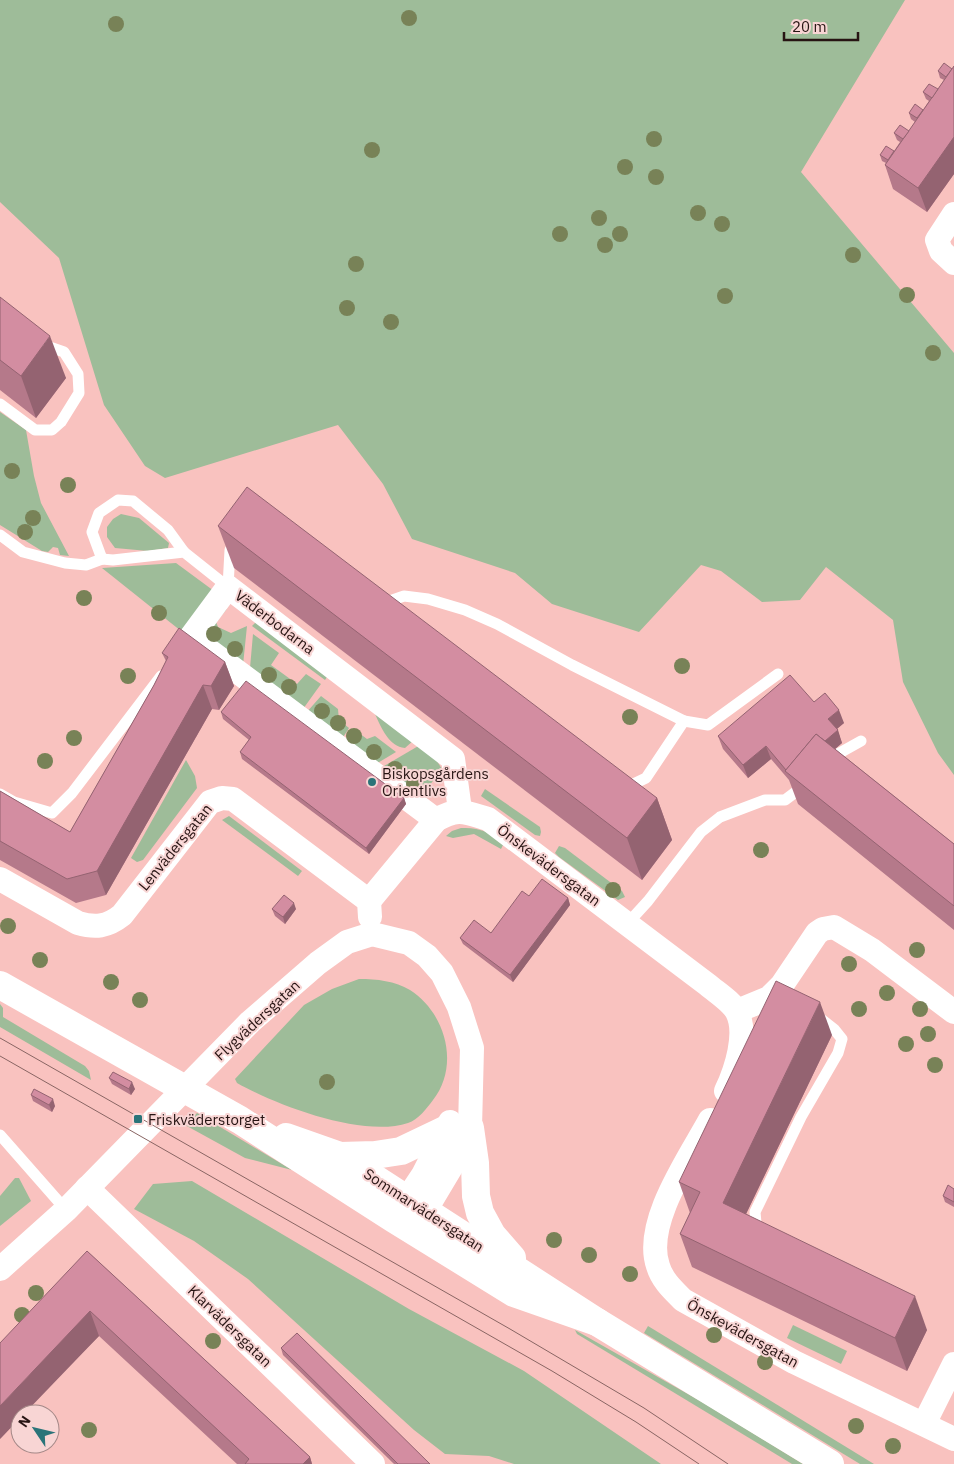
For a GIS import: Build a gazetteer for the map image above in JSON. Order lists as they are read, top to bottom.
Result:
{
  "streets": {
    "street": [
      "Väderbodarna",
      "Lenvädersgatan",
      "Önskevädersgatan",
      "Flygvädersgatan",
      "Sommarvädersgatan",
      "Klarvädersgatan"
    ]
  },
  "crossings": [
    ["Väderbodarna", "Önskevädersgatan"],
    ["Flygvädersgatan", "Klarvädersgatan"]
  ],
  "places": {
    "other": ["Biskopsgårdens Orientlivs"],
    "transit": ["Friskväderstorget"]
  },
  "scale_bar": "20 m",
  "north": "top left"
}
